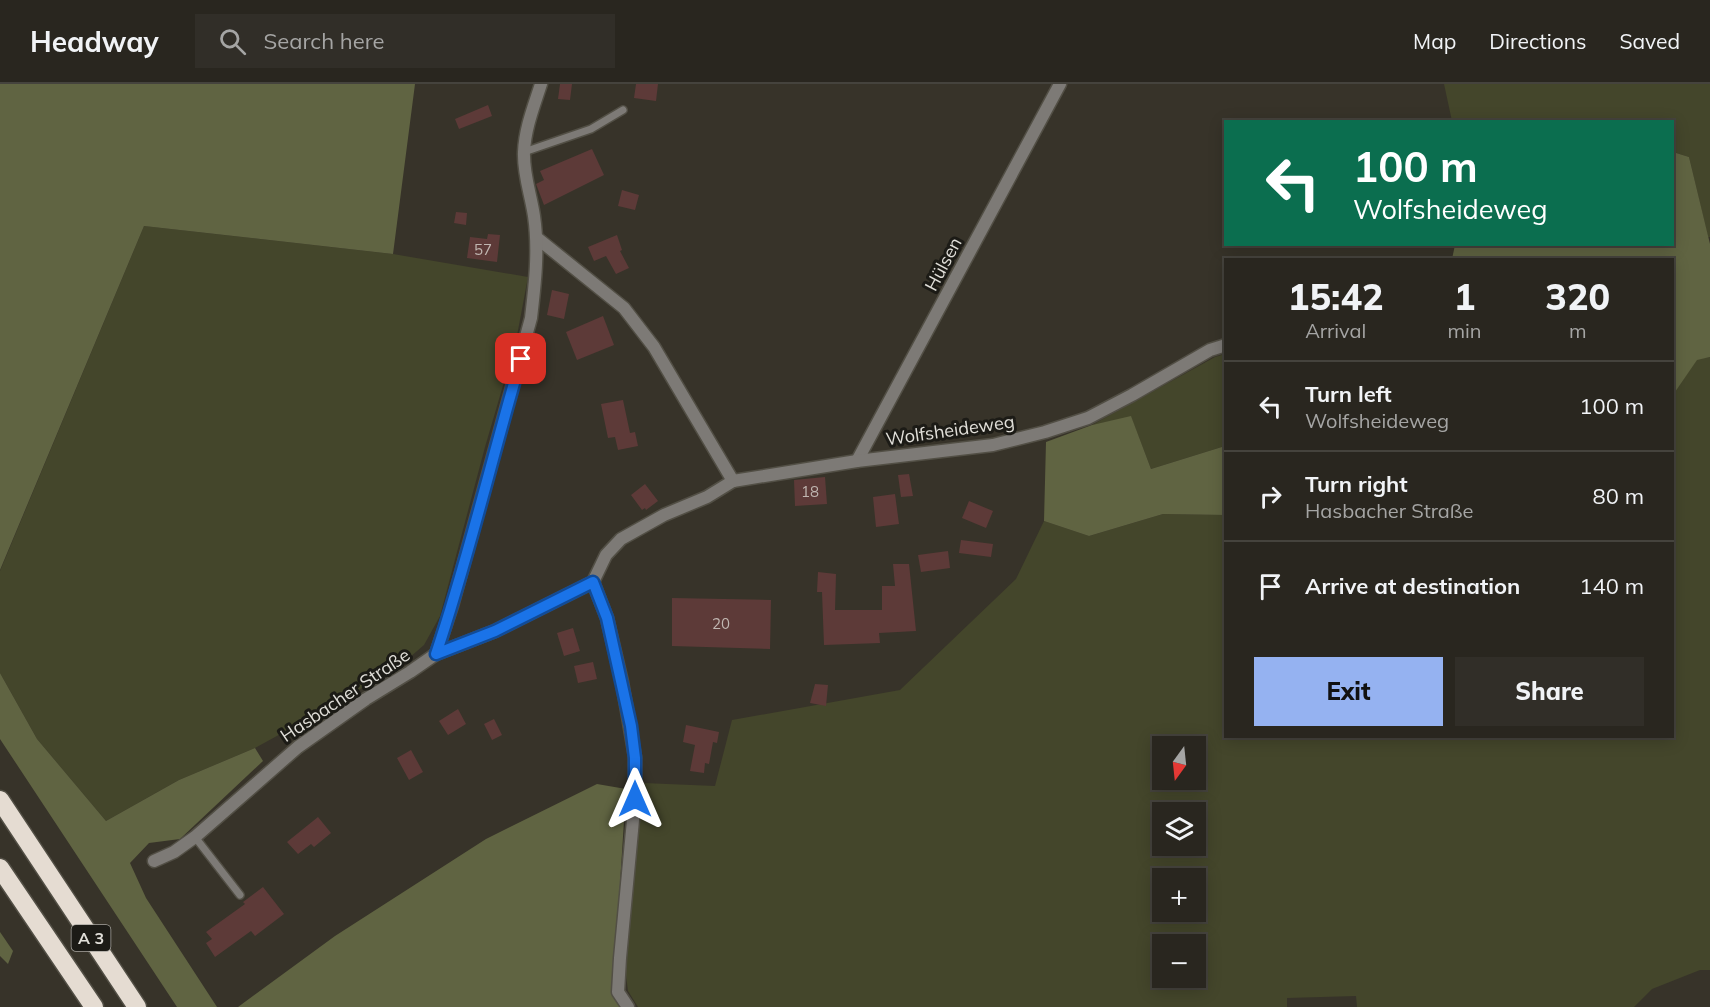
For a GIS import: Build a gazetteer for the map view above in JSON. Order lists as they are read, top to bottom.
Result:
{
  "streets": {
    "highway": ["A 3"],
    "street": ["Hülsen", "Wolfsheideweg", "Hasbacher Straße"]
  },
  "crossings": [
    ["Hülsen", "Wolfsheideweg"]
  ],
  "house_numbers": ["57", "18", "20"],
  "north": "bottom",
  "page": {
    "header": "Headway",
    "search": "Search here",
    "nav": ["Map", "Directions", "Saved"],
    "turn": ["100 m", "Wolfsheideweg"],
    "eta": [
      "15:42",
      "Arrival",
      "1",
      "min",
      "320",
      "m"
    ],
    "list": [
      {
        "name": "Turn left",
        "note": "Wolfsheideweg",
        "value": "100 m"
      },
      {
        "name": "Turn right",
        "note": "Hasbacher Straße",
        "value": "80 m"
      },
      {
        "name": "Arrive at destination",
        "value": "140 m"
      }
    ],
    "buttons": ["Exit", "Share"],
    "map_buttons": ["+", "−"]
  }
}
